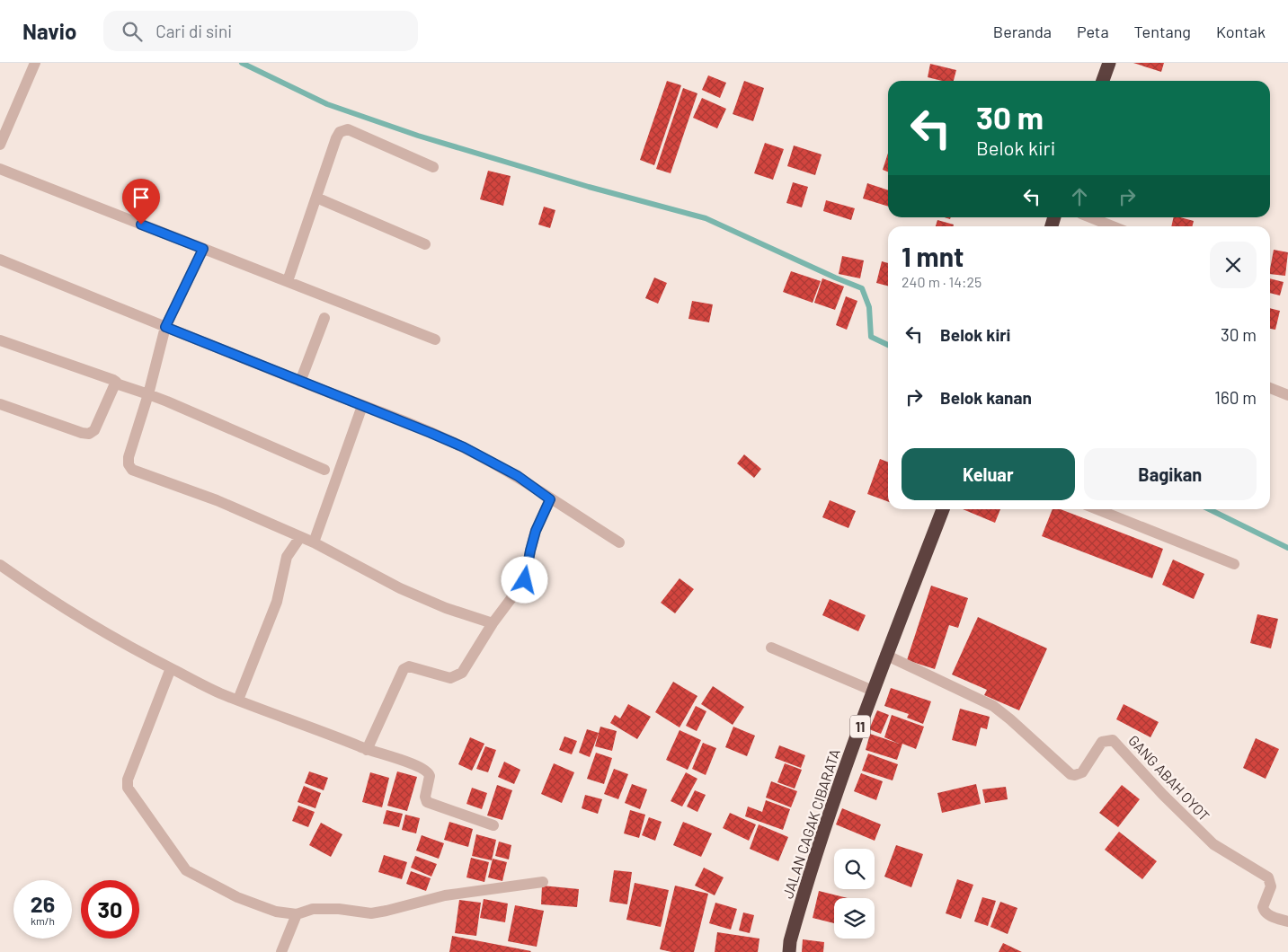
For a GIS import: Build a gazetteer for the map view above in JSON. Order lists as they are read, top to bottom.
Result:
{
  "streets": {
    "highway": ["11", "JALAN CAGAK CIBARATA"],
    "street": ["GANG ABAH OYOT"]
  },
  "crossings": [
    ["GANG ABAH OYOT", "JALAN CAGAK CIBARATA"]
  ],
  "page": {
    "header": "Navio",
    "search": "Cari di sini",
    "nav": [
      "Beranda",
      "Peta",
      "Tentang",
      "Kontak"
    ],
    "turn": ["30 m", "Belok kiri"],
    "heading": ["1 mnt", "240 m · 14:25"],
    "list": [
      {
        "name": "Belok kiri",
        "value": "30 m"
      },
      {
        "name": "Belok kanan",
        "value": "160 m"
      }
    ],
    "buttons": ["Keluar", "Bagikan"],
    "speed": "26 km/h",
    "limit": "30"
  }
}
